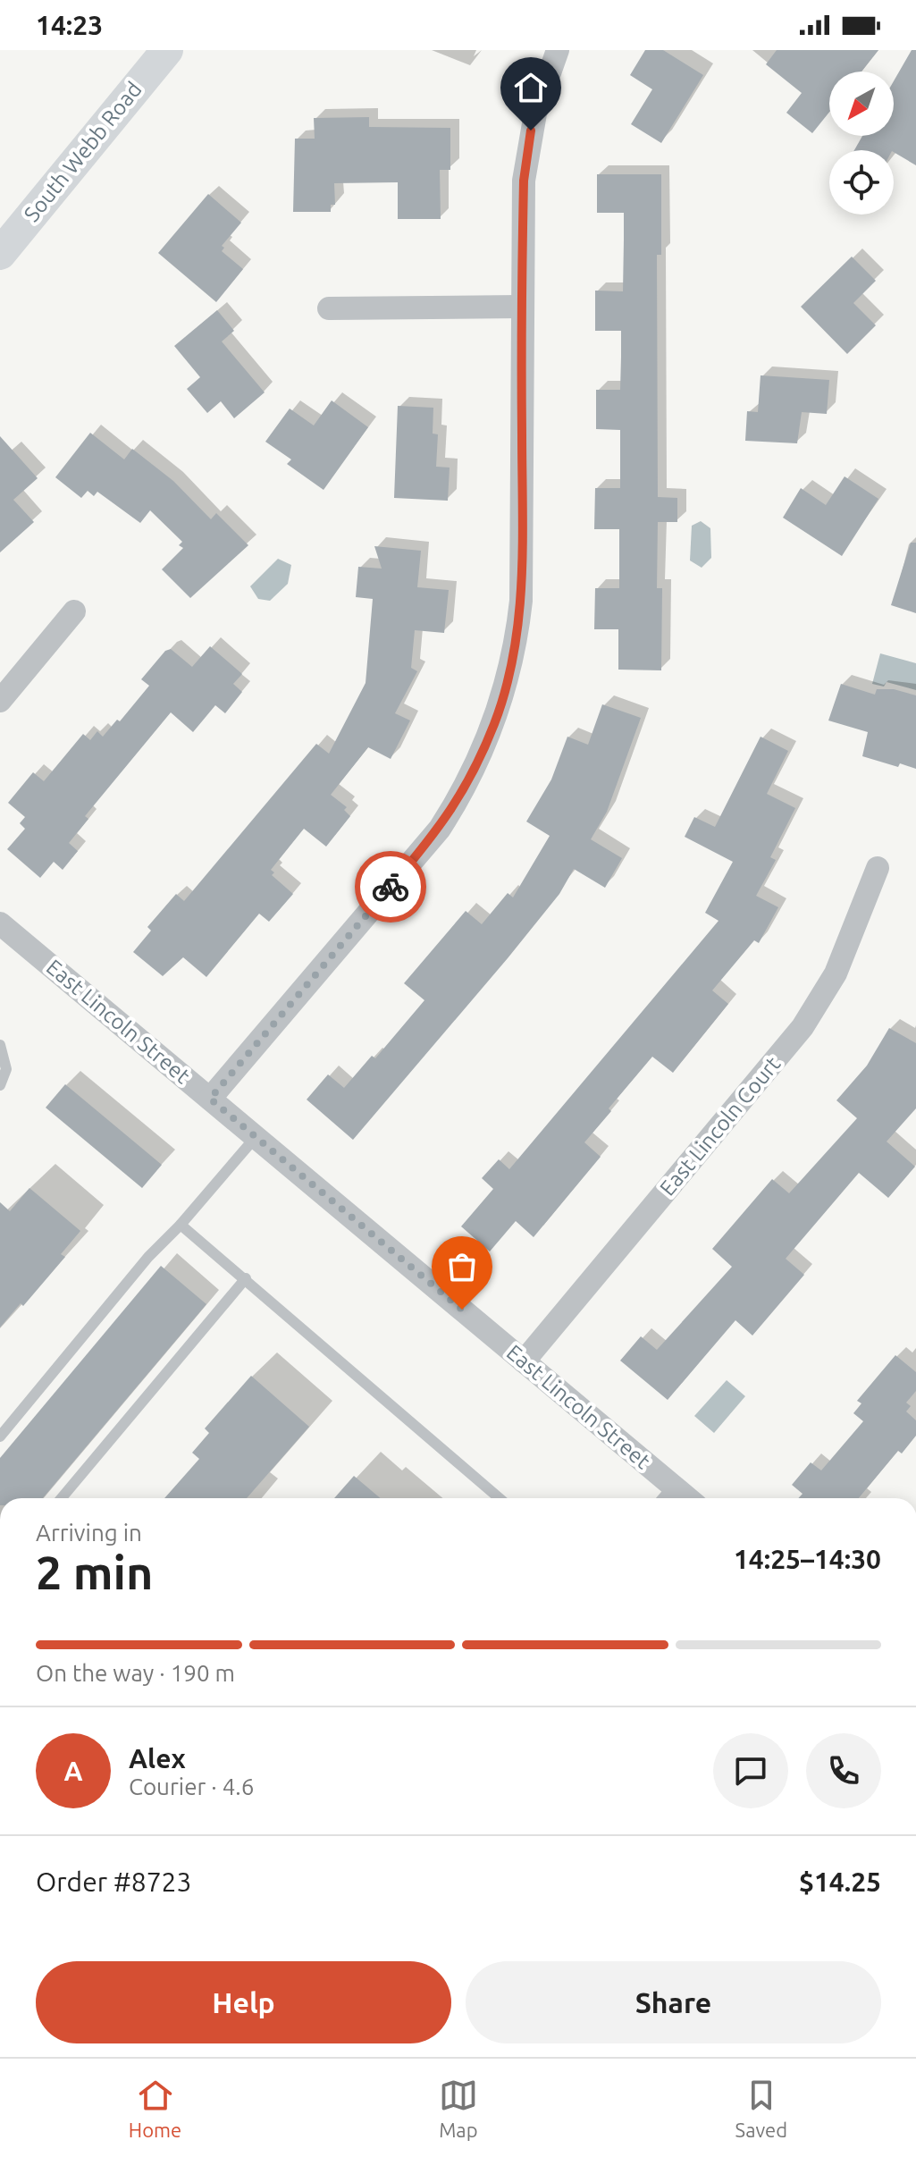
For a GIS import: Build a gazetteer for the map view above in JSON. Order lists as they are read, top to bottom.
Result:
{
  "streets": {
    "main road": ["South Webb Road"],
    "street": ["East Lincoln Street", "East Lincoln Court"]
  },
  "crossings": [
    ["East Lincoln Street", "East Lincoln Court"]
  ],
  "north": "bottom left",
  "page": {
    "status": "14:23",
    "heading": ["2 min", "Arriving in", "14:25–14:30"],
    "panel": [
      "Alex",
      "Courier · 4.6",
      "Order #8723",
      "$14.25"
    ],
    "bar": "On the way · 190 m",
    "round": "A",
    "buttons": ["Help", "Share"],
    "tabs": ["Home", "Map", "Saved"]
  }
}
